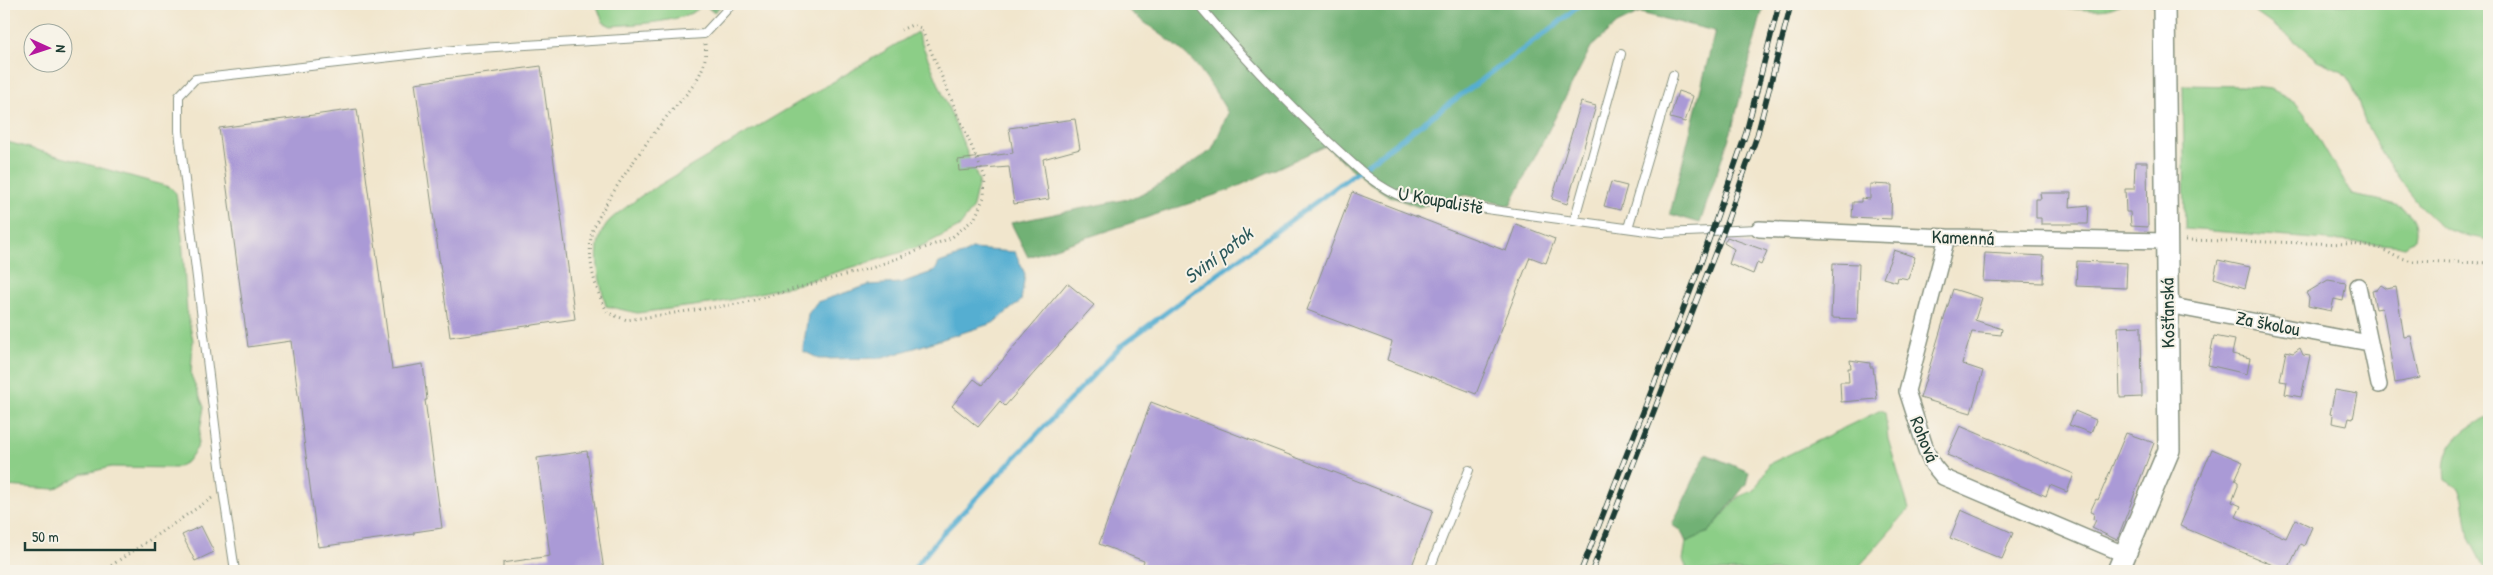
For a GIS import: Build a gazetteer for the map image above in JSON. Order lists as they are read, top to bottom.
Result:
{
  "streets": {
    "street": [
      "Kamenná",
      "Košťanská",
      "Za školou",
      "Rohová"
    ],
    "lane": ["U Koupaliště"]
  },
  "crossings": [
    ["U Koupaliště", "Kamenná"],
    ["Kamenná", "Košťanská"],
    ["Kamenná", "Rohová"],
    ["Košťanská", "Za školou"],
    ["Košťanská", "Rohová"]
  ],
  "water": ["Sviní potok"],
  "scale_bar": "50 m",
  "north": "right"
}
